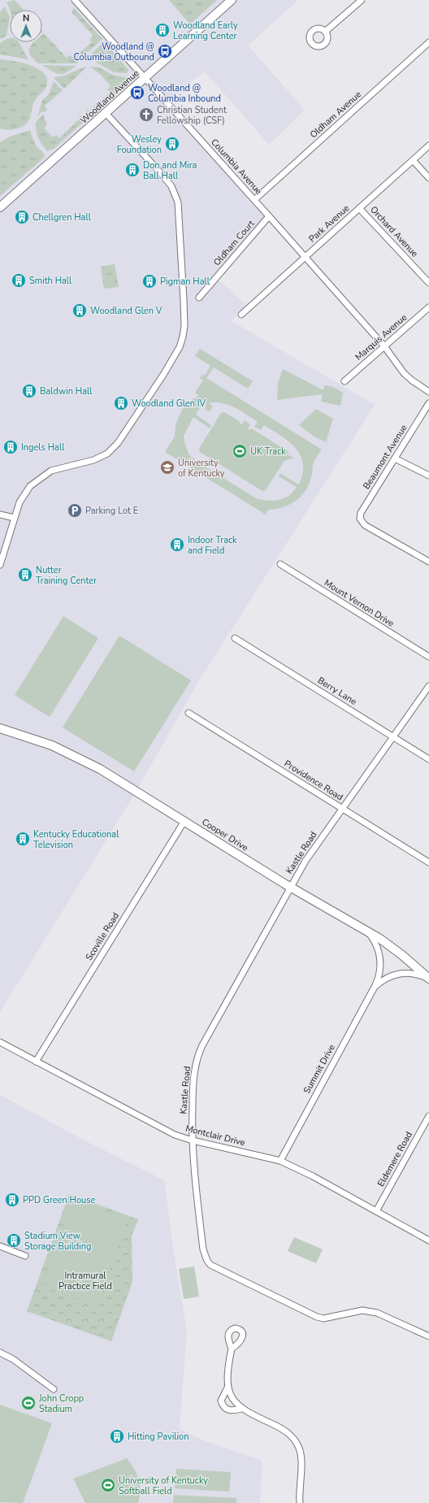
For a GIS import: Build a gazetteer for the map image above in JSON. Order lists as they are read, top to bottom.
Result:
{
  "streets": {
    "main road": ["Woodland Avenue", "Cooper Drive"],
    "street": [
      "Oldham Avenue",
      "Columbia Avenue",
      "Park Avenue",
      "Orchard Avenue",
      "Oldham Court",
      "Marquis Avenue",
      "Beaumont Avenue",
      "Mount Vernon Drive",
      "Berry Lane",
      "Providence Road",
      "Kastle Road",
      "Scoville Road",
      "Summit Drive",
      "Montclair Drive",
      "Eldemere Road"
    ]
  },
  "crossings": [
    ["Woodland Avenue", "Columbia Avenue"],
    ["Oldham Avenue", "Columbia Avenue"],
    ["Columbia Avenue", "Park Avenue"],
    ["Columbia Avenue", "Oldham Court"],
    ["Columbia Avenue", "Marquis Avenue"],
    ["Park Avenue", "Orchard Avenue"],
    ["Berry Lane", "Kastle Road"],
    ["Providence Road", "Kastle Road"],
    ["Cooper Drive", "Kastle Road"],
    ["Cooper Drive", "Scoville Road"],
    ["Cooper Drive", "Summit Drive"],
    ["Kastle Road", "Montclair Drive"],
    ["Scoville Road", "Montclair Drive"],
    ["Summit Drive", "Montclair Drive"],
    ["Montclair Drive", "Eldemere Road"]
  ],
  "parks": ["Intramural Practice Field"],
  "places": {
    "building": [
      "Woodland Early Learning Center",
      "Wesley Foundation",
      "Don and Mira Ball Hall",
      "Chellgren Hall",
      "Smith Hall",
      "Pigman Hall",
      "Woodland Glen V",
      "Baldwin Hall",
      "Woodland Glen IV",
      "Ingels Hall",
      "Indoor Track and Field",
      "Nutter Training Center",
      "Kentucky Educational Television",
      "PPD Green House",
      "Stadium View Storage Building",
      "Hitting Pavilion"
    ],
    "bus stop": ["Woodland @ Columbia Outbound", "Woodland @ Columbia Inbound"],
    "church": ["Christian Student Fellowship (CSF)"],
    "sports": ["UK Track", "John Cropp Stadium", "University of Kentucky Softball Field"],
    "school or university": ["University of Kentucky"],
    "parking": ["Parking Lot E"]
  },
  "north": "top"
}
